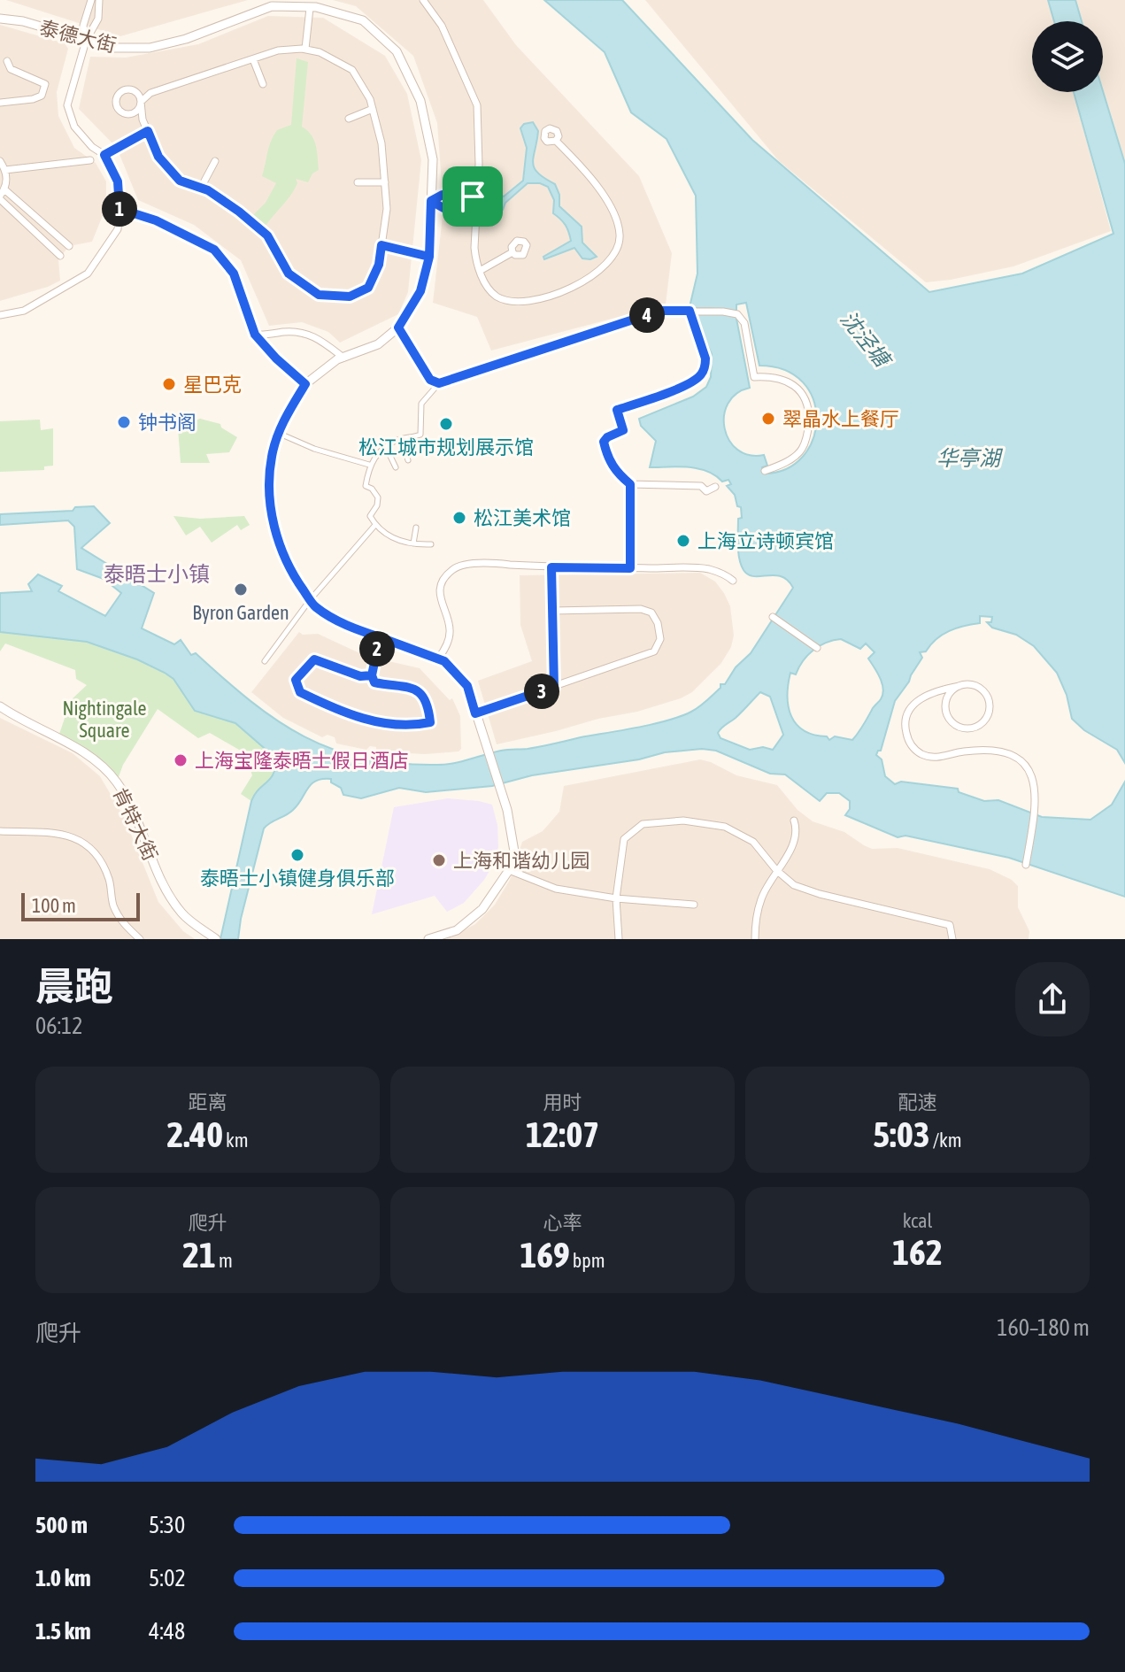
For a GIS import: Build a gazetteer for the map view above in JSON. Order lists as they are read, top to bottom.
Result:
{
  "streets": {
    "street": ["泰德大街", "肯特大街"]
  },
  "districts": ["泰晤士小镇"],
  "water": ["沈泾塘", "华亭湖"],
  "parks": ["Nightingale Square"],
  "places": [
    "星巴克",
    "翠晶水上餐厅",
    "钟书阁",
    "松江城市规划展示馆",
    "松江美术馆",
    "上海立诗顿宾馆",
    "Byron Garden",
    "上海宝隆泰晤士假日酒店",
    "泰晤士小镇健身俱乐部",
    "上海和谐幼儿园"
  ],
  "scale_bar": "100 m",
  "page": {
    "pins": [
      "1",
      "4",
      "2",
      "3"
    ],
    "scale": "100 m",
    "heading": ["晨跑", "06:12"],
    "stats": [
      ["距离", "2.40 km"],
      ["用时", "12:07"],
      ["配速", "5:03 /km"],
      ["爬升", "21 m"],
      ["心率", "169 bpm"],
      ["kcal", "162"]
    ],
    "chart": ["爬升", "160–180 m"],
    "list": [
      {
        "name": "500 m",
        "note": "5:30"
      },
      {
        "name": "1.0 km",
        "note": "5:02"
      },
      {
        "name": "1.5 km",
        "note": "4:48"
      }
    ]
  }
}
